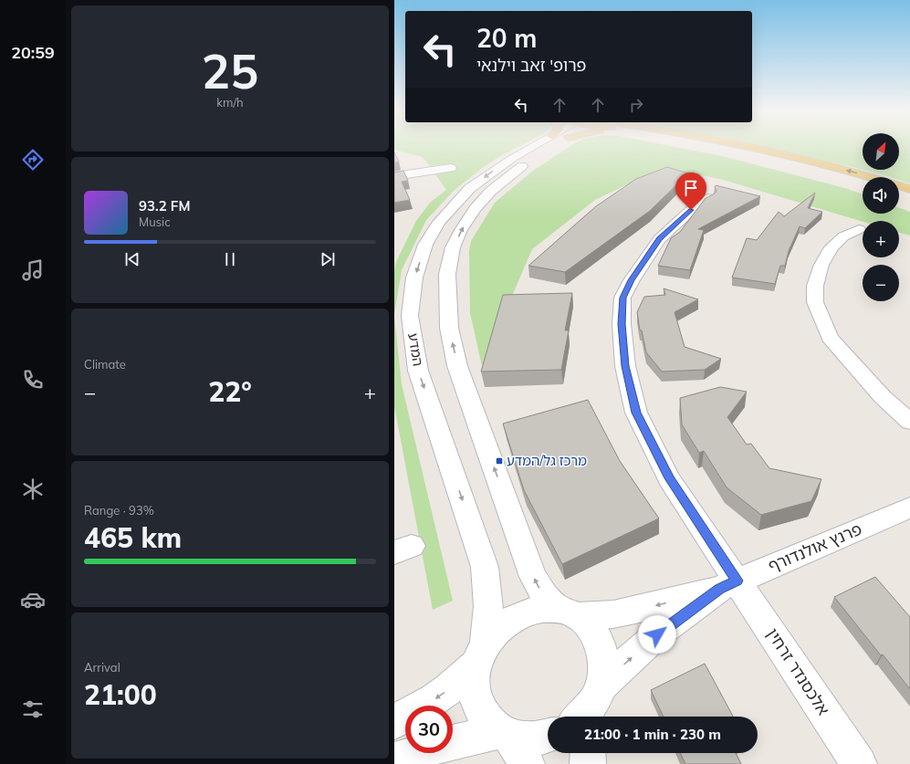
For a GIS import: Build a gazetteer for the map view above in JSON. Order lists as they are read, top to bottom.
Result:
{
  "streets": {
    "street": ["המדע", "פרנץ אולנדורף", "אלכסנדר זרחין"]
  },
  "crossings": [
    ["המדע", "פרנץ אולנדורף"],
    ["פרנץ אולנדורף", "אלכסנדר זרחין"]
  ],
  "one_way": ["המדע"],
  "places": {
    "transit": ["מרכז גל/המדע"]
  },
  "north": "top right",
  "page": {
    "tabs": "20:59",
    "tile": [
      ["25", "km/h"],
      "Climate",
      ["Range · 93%", "465 km"],
      ["Arrival", "21:00"]
    ],
    "turn": ["20 m", "פרופ' זאב וילנאי"],
    "map_buttons": ["+", "−"],
    "song": ["93.2 FM", "Music"],
    "heat": ["−", "22°", "+"],
    "limit": "30",
    "trip": "21:00 · 1 min · 230 m"
  }
}
